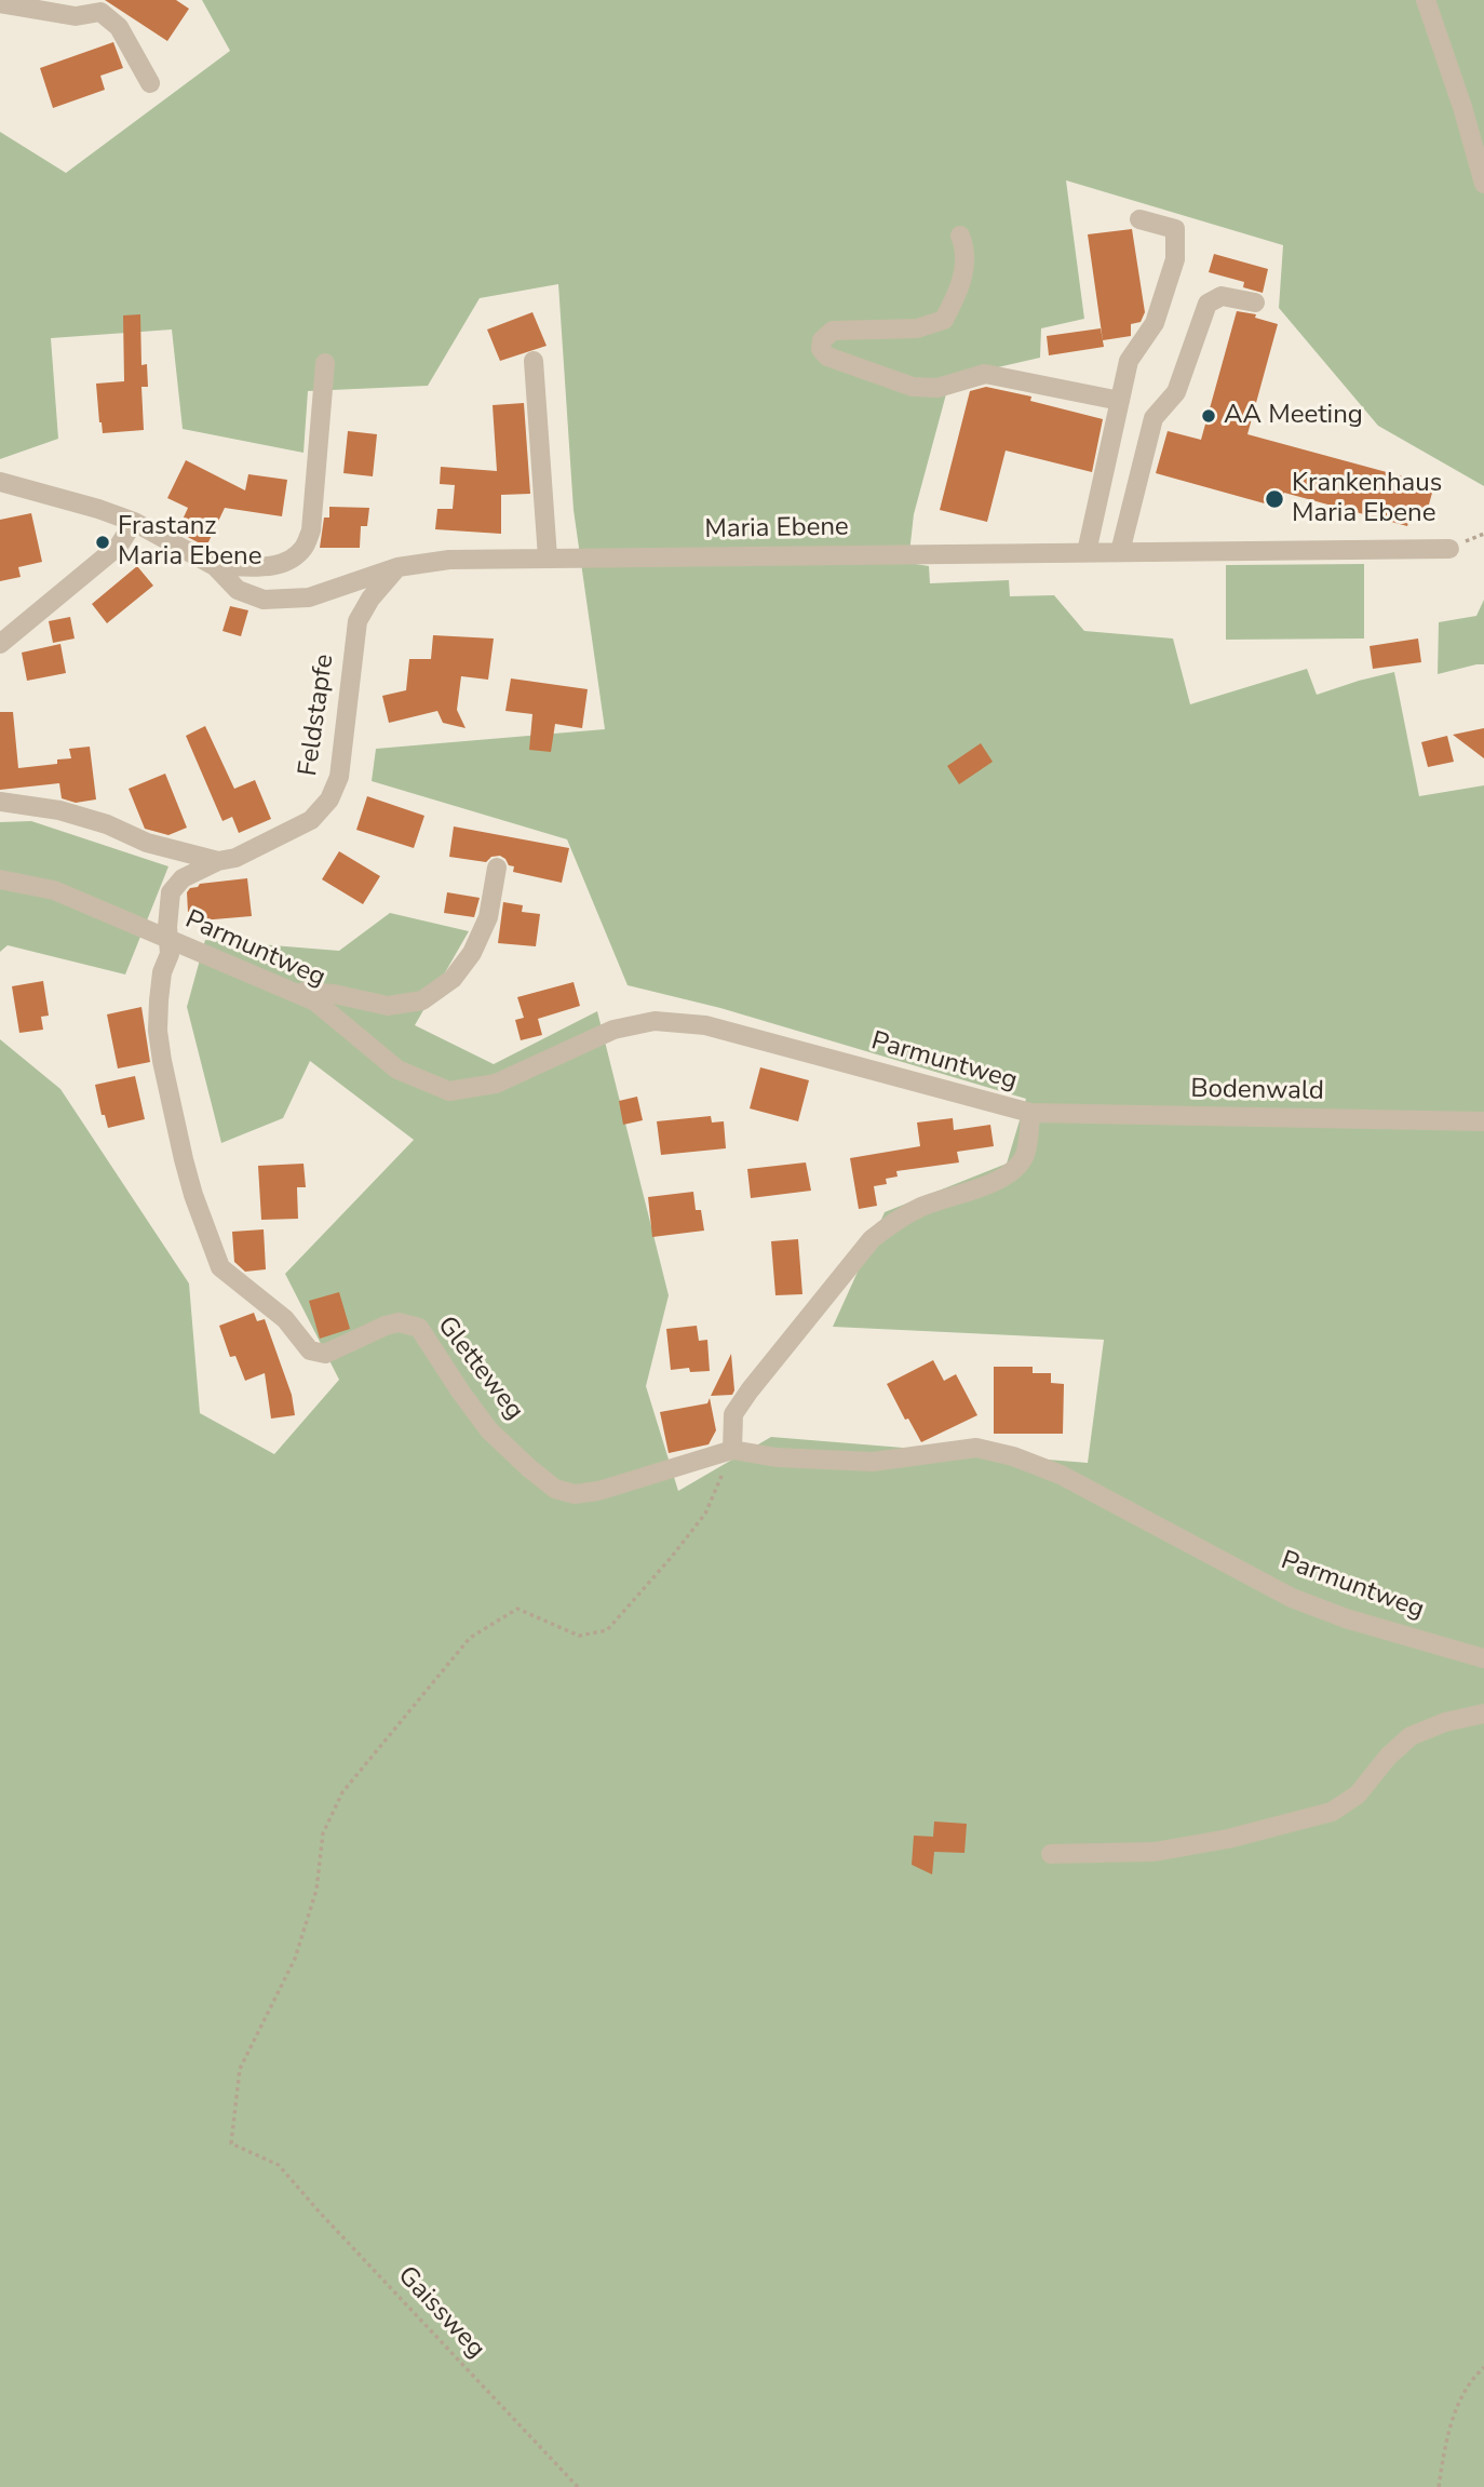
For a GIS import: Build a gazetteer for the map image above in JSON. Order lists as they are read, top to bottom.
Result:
{
  "streets": {
    "street": [
      "Maria Ebene",
      "Feldstapfe",
      "Parmuntweg",
      "Bodenwald",
      "Gletteweg"
    ],
    "path": ["Gaissweg"]
  },
  "crossings": [
    ["Maria Ebene", "Feldstapfe"],
    ["Feldstapfe", "Parmuntweg"],
    ["Feldstapfe", "Gletteweg"],
    ["Parmuntweg", "Bodenwald"],
    ["Parmuntweg", "Gletteweg"],
    ["Parmuntweg", "Gaissweg"],
    ["Gletteweg", "Gaissweg"]
  ],
  "places": ["AA Meeting", "Krankenhaus Maria Ebene", "Frastanz Maria Ebene"]
}
